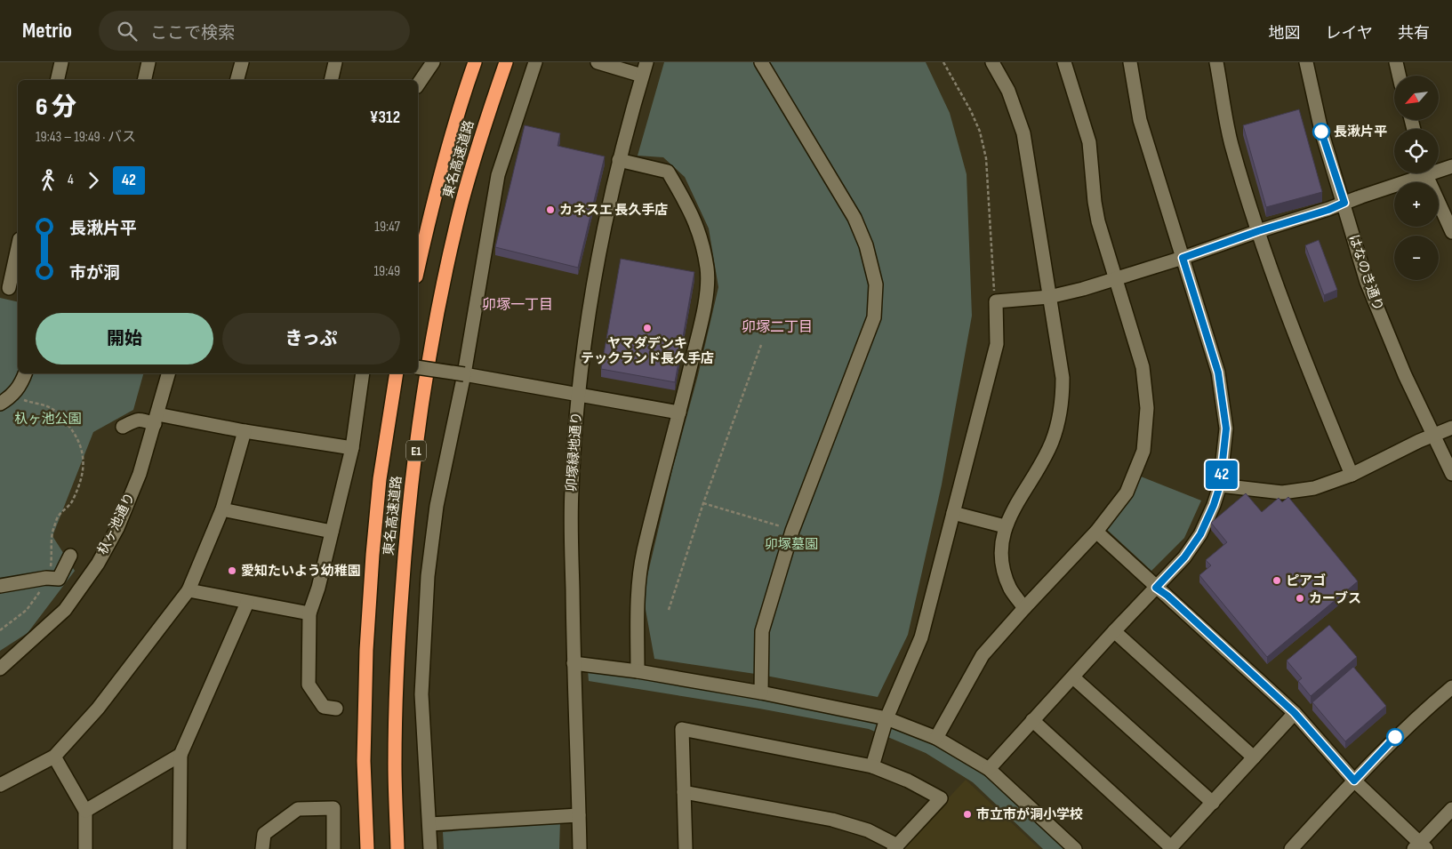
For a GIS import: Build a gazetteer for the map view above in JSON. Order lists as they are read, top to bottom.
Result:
{
  "streets": {
    "highway": ["東名高速道路", "E1"],
    "street": ["はなのき通り", "卯塚緑地通り", "杁ヶ池通り"]
  },
  "districts": ["卯塚一丁目", "卯塚二丁目"],
  "parks": ["杁ヶ池公園", "卯塚墓園"],
  "places": [
    "長湫片平",
    "カネスエ 長久手店",
    "ヤマダデンキ テックランド長久手店",
    "愛知たいよう幼稚園",
    "ピアゴ",
    "カーブス",
    "市立市が洞小学校"
  ],
  "lines": ["bus line 42"],
  "north": "bottom left",
  "page": {
    "header": "Metrio",
    "search": "ここで検索",
    "nav": ["地図", "レイヤ", "共有"],
    "on_map": "42",
    "map_buttons": ["+", "−"],
    "heading": ["6 分", "19:43 – 19:49 · バス", "¥312"],
    "legs": ["4", "42"],
    "list": [
      {
        "name": "長湫片平",
        "value": "19:47"
      },
      {
        "name": "市が洞",
        "value": "19:49"
      }
    ],
    "buttons": ["開始", "きっぷ"]
  }
}
